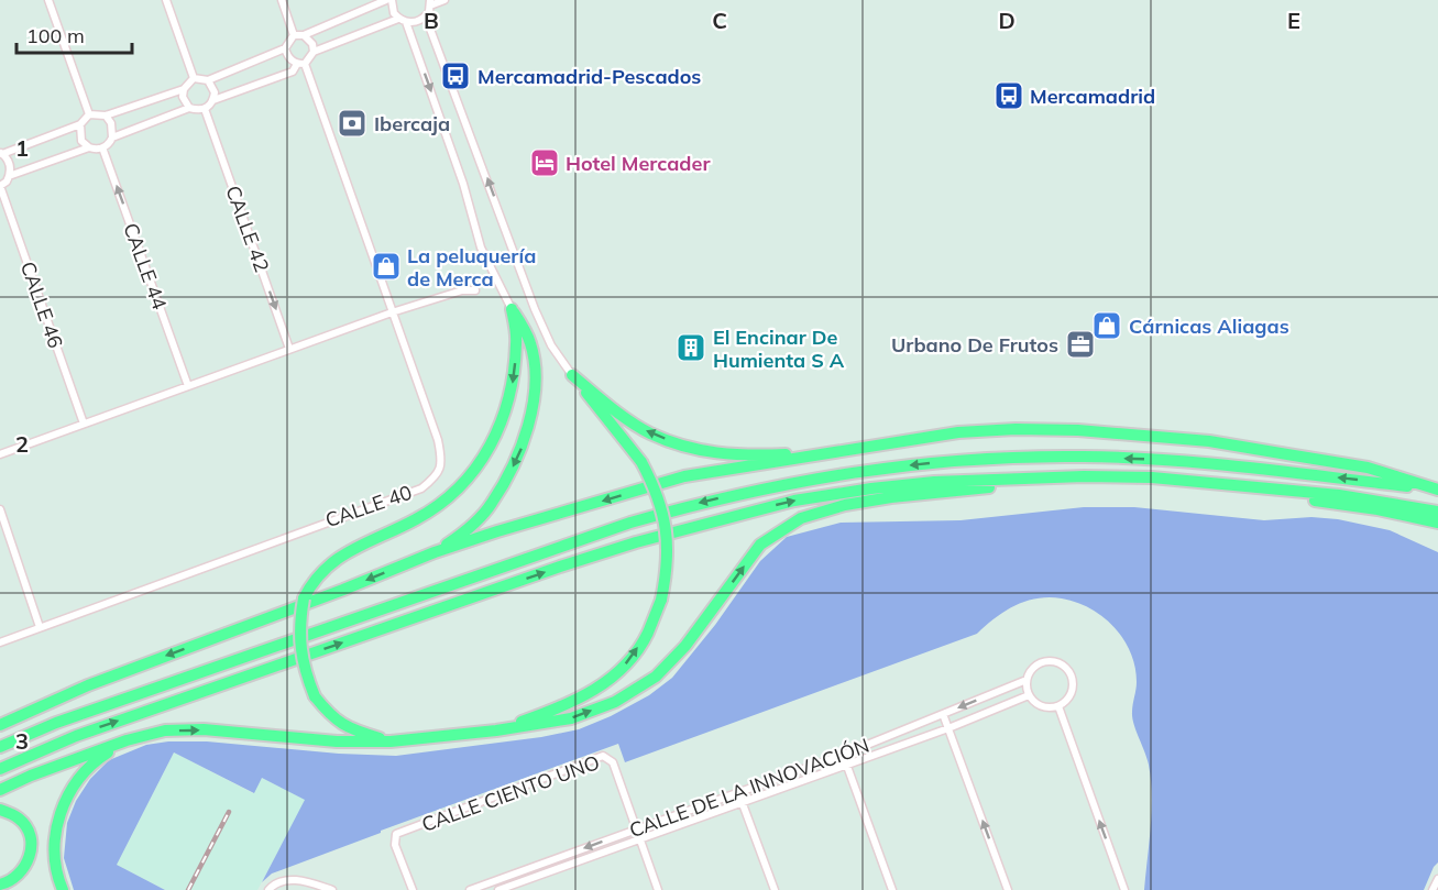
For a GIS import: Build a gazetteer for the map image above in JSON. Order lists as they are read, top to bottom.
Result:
{
  "streets": {
    "street": [
      "CALLE 42",
      "CALLE 44",
      "CALLE 46",
      "CALLE 40",
      "CALLE DE LA INNOVACIÓN",
      "CALLE CIENTO UNO"
    ]
  },
  "crossings": [
    ["CALLE DE LA INNOVACIÓN", "CALLE CIENTO UNO"]
  ],
  "one_way": ["CALLE 42", "CALLE 44"],
  "places": {
    "bus stop": ["Mercamadrid-Pescados", "Mercamadrid"],
    "bank": ["Ibercaja"],
    "hotel": ["Hotel Mercader"],
    "shop": ["La peluquería de Merca", "Cárnicas Aliagas"],
    "office": ["Urbano De Frutos"],
    "building": ["El Encinar De Humienta S A"]
  },
  "scale_bar": "100 m",
  "grid": {
    "columns": [
      "B",
      "C",
      "D",
      "E"
    ],
    "rows": ["1", "2", "3"]
  }
}
